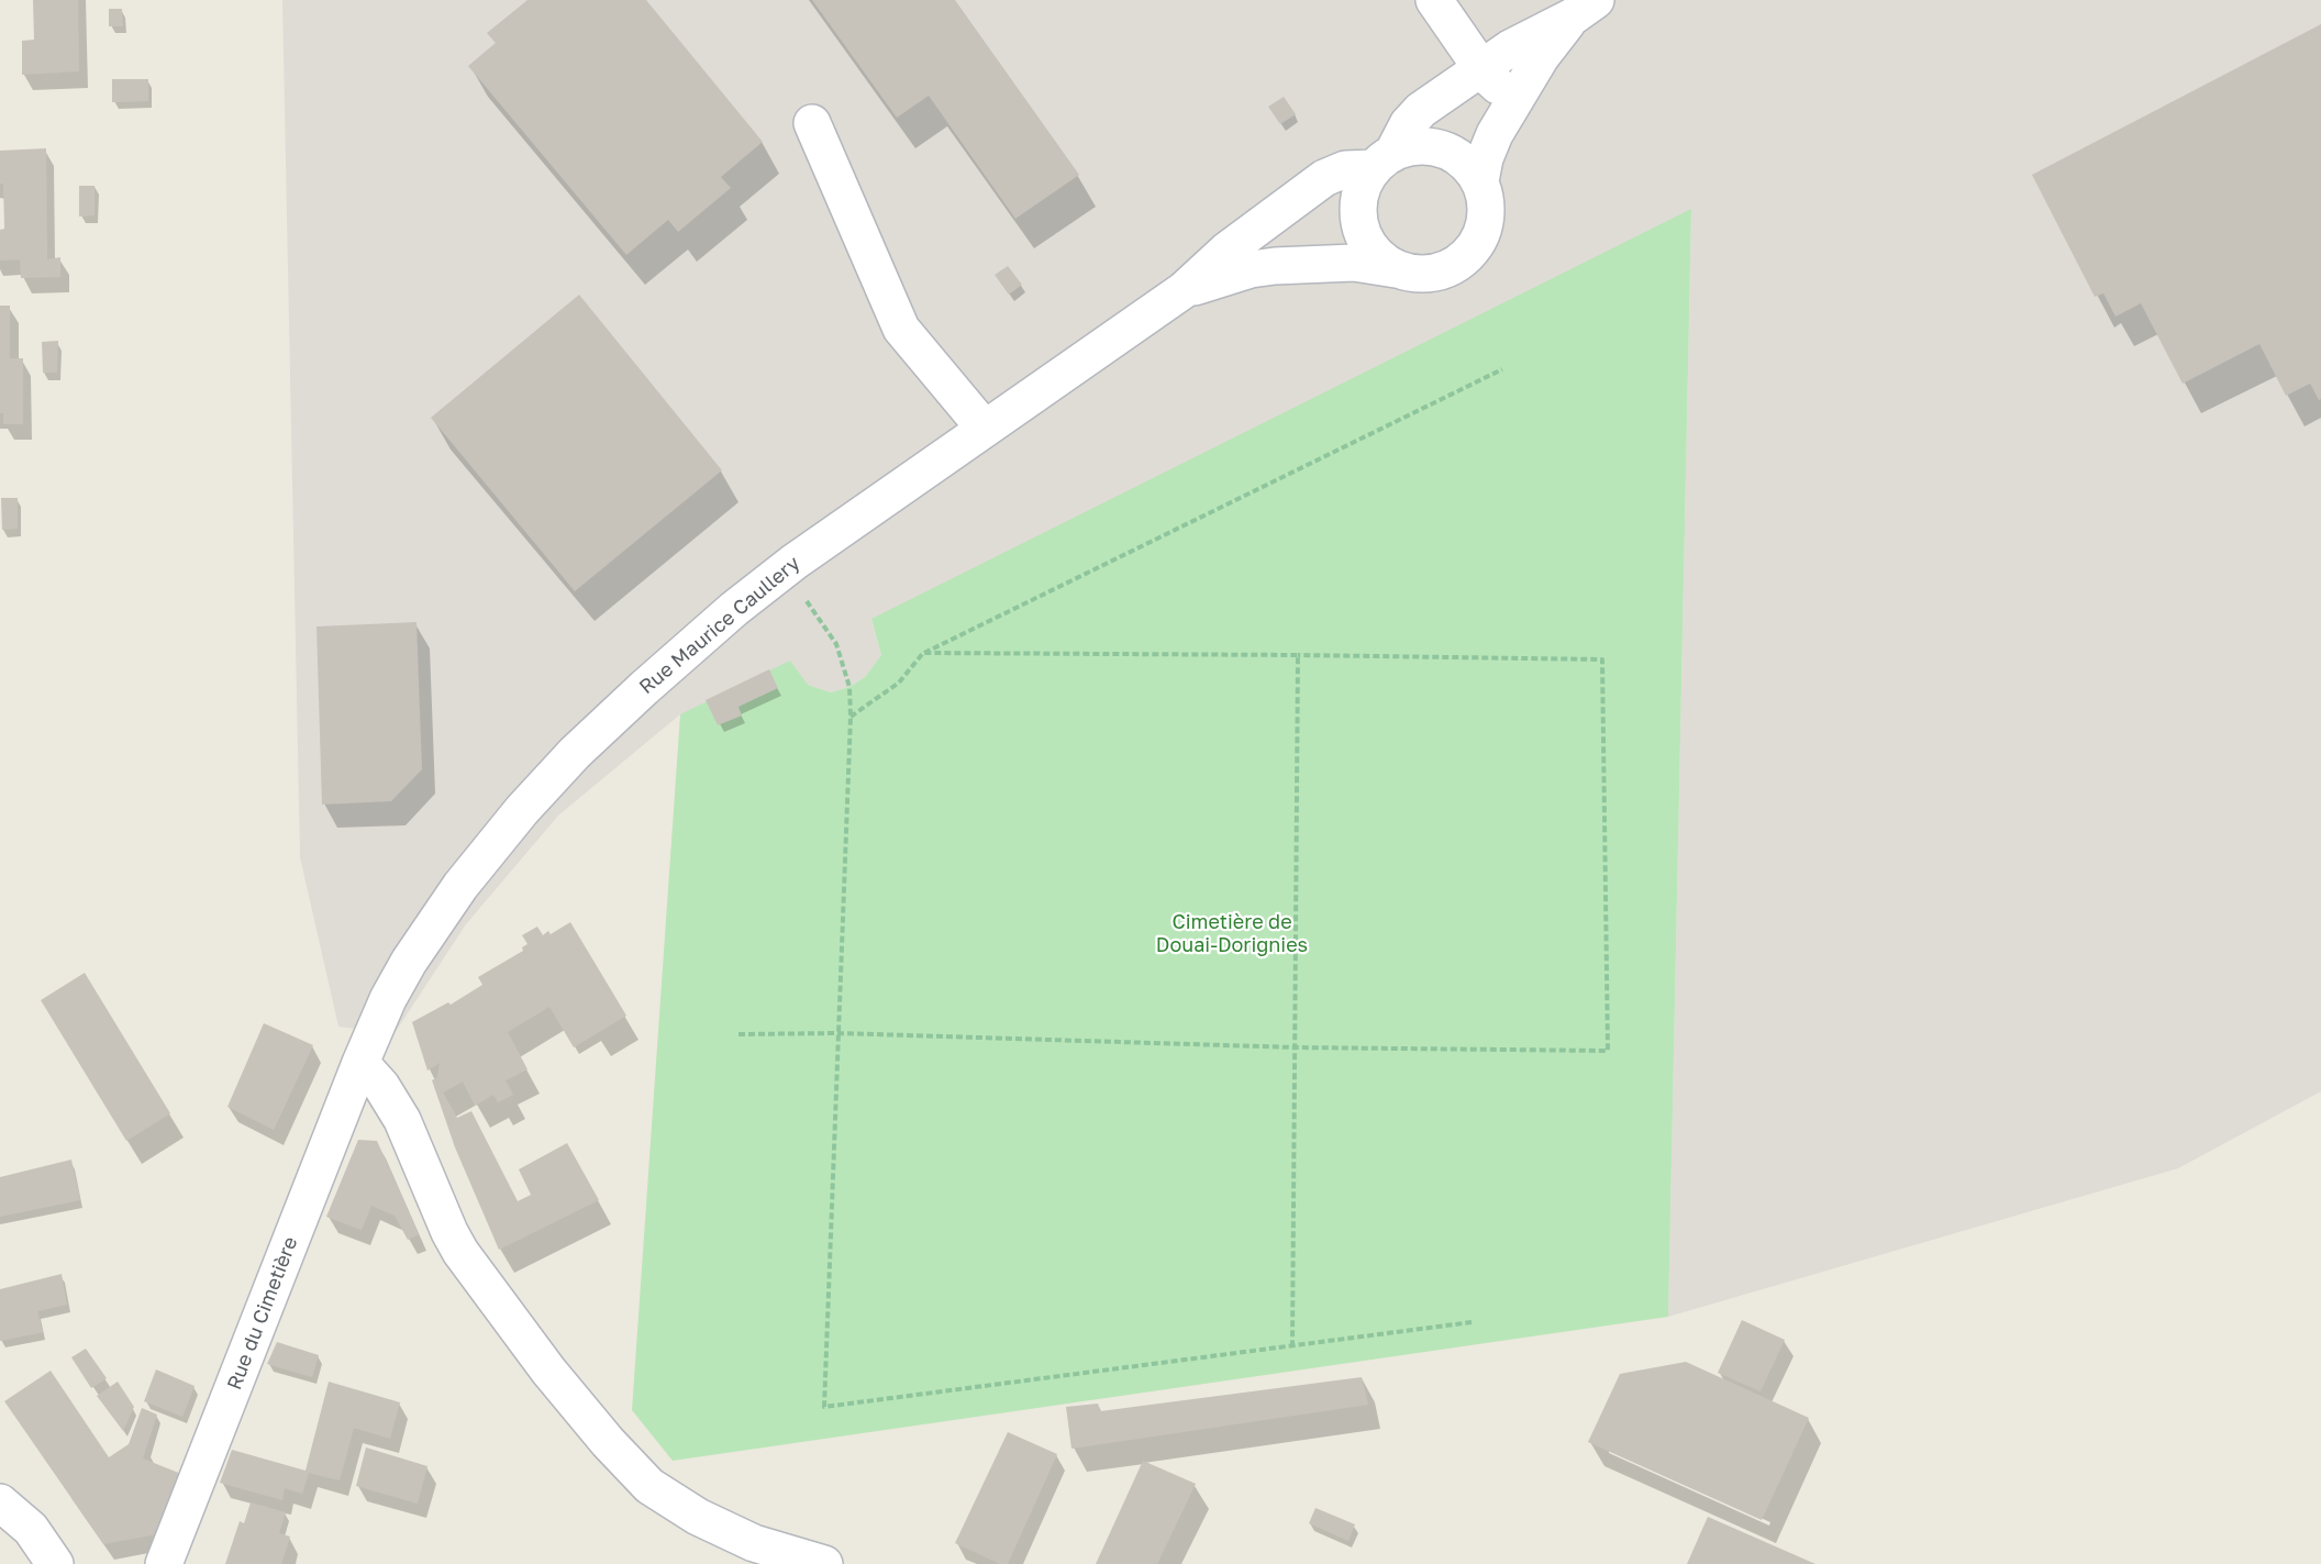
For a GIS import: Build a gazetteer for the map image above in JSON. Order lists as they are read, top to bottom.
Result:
{
  "streets": {
    "street": ["Rue Maurice Caullery", "Rue du Cimetière"]
  },
  "crossings": [
    ["Rue Maurice Caullery", "Rue du Cimetière"]
  ],
  "parks": ["Cimetière de Douai-Dorignies"]
}
